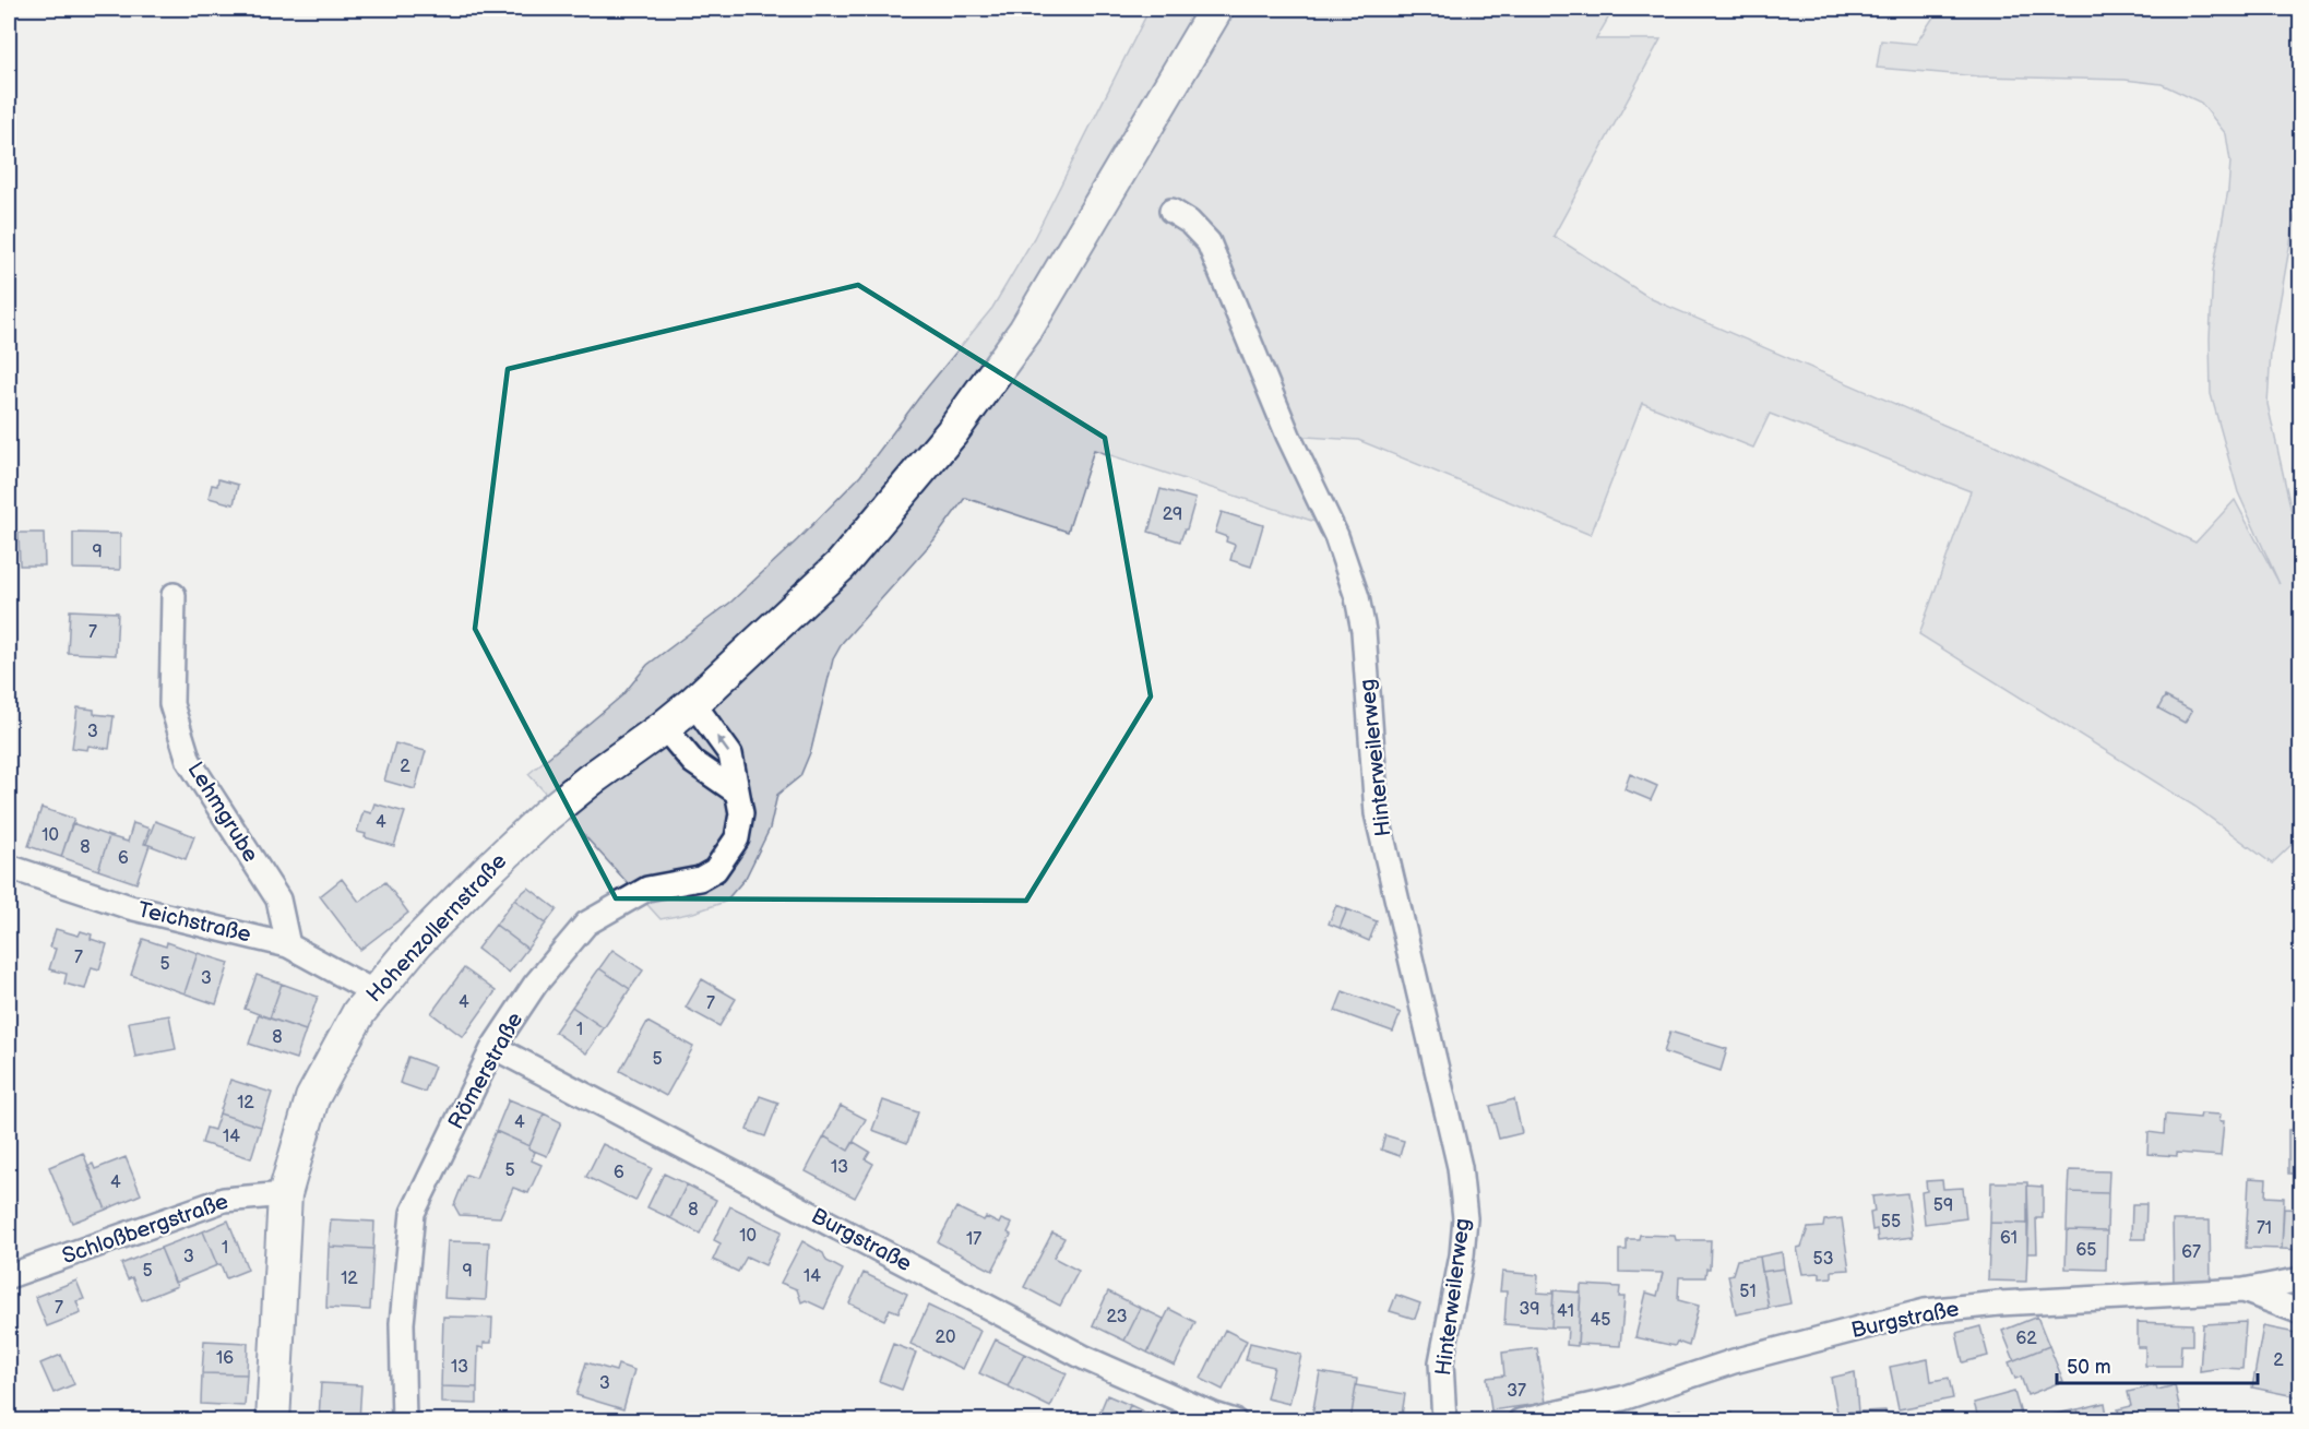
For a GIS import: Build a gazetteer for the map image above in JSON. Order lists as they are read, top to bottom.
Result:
{
  "streets": {
    "main road": ["Hohenzollernstraße"],
    "street": [
      "Hinterweilerweg",
      "Lehmgrube",
      "Teichstraße",
      "Römerstraße",
      "Schloßbergstraße",
      "Burgstraße"
    ]
  },
  "crossings": [
    ["Lehmgrube", "Teichstraße"],
    ["Teichstraße", "Hohenzollernstraße"],
    ["Hohenzollernstraße", "Römerstraße"],
    ["Hohenzollernstraße", "Schloßbergstraße"],
    ["Römerstraße", "Burgstraße"]
  ],
  "house_numbers": [
    "29",
    "9",
    "7",
    "3",
    "2",
    "4",
    "10",
    "8",
    "6",
    "7",
    "5",
    "3",
    "4",
    "7",
    "1",
    "8",
    "5",
    "12",
    "4",
    "14",
    "13",
    "5",
    "6",
    "4",
    "59",
    "8",
    "55",
    "71",
    "10",
    "61",
    "17",
    "1",
    "65",
    "67",
    "3",
    "53",
    "5",
    "9",
    "14",
    "12",
    "51",
    "7",
    "39",
    "41",
    "23",
    "45",
    "20",
    "62",
    "16",
    "2",
    "13",
    "3",
    "37"
  ],
  "scale_bar": "50 m"
}
